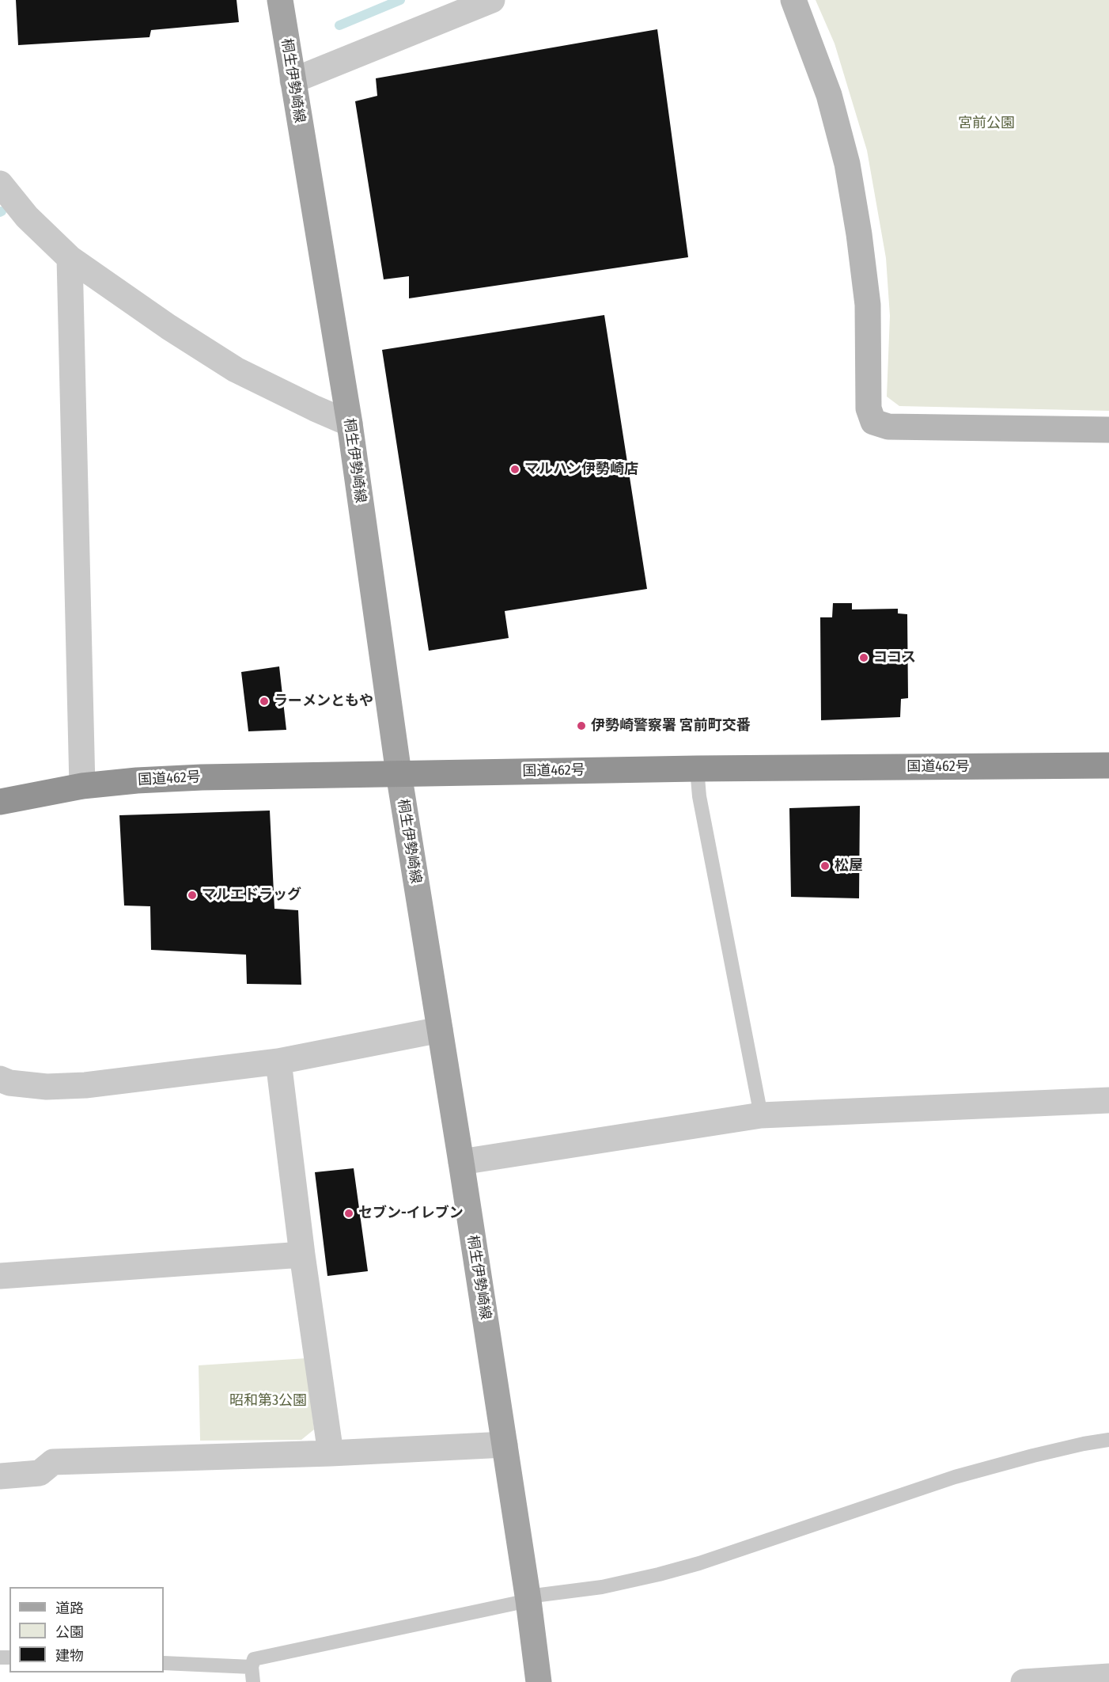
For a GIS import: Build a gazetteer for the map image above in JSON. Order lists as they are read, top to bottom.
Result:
{
  "streets": {
    "highway": ["国道462号"],
    "main road": ["桐生伊勢崎線"]
  },
  "crossings": [
    ["桐生伊勢崎線", "国道462号"]
  ],
  "parks": ["宮前公園", "昭和第3公園"],
  "places": [
    "マルハン伊勢崎店",
    "ココス",
    "ラーメンともや",
    "伊勢崎警察署 宮前町交番",
    "松屋",
    "マルエドラッグ",
    "セブン-イレブン"
  ],
  "legend": ["道路", "公園", "建物"]
}
